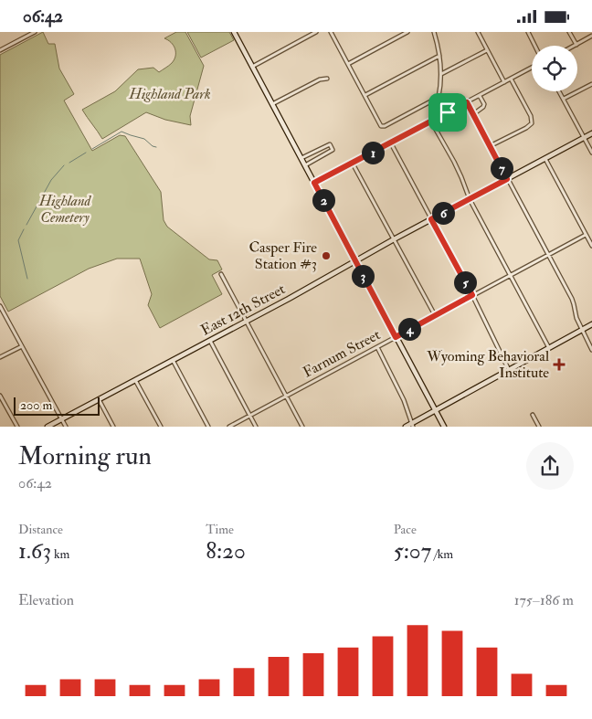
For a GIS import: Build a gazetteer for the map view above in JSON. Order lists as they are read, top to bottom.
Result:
{
  "streets": {
    "main road": ["East 12th Street"],
    "street": ["Farnum Street"]
  },
  "parks": ["Highland Park", "Highland Cemetery"],
  "places": {
    "other": ["Casper Fire Station #3"],
    "health": ["Wyoming Behavioral Institute"]
  },
  "scale_bar": "200 m",
  "page": {
    "status": "06:42",
    "pins": [
      "1",
      "7",
      "2",
      "6",
      "3",
      "5",
      "4"
    ],
    "scale": "200 m",
    "heading": ["Morning run", "06:42"],
    "stats": [
      ["Distance", "1.63 km"],
      ["Time", "8:20"],
      ["Pace", "5:07 /km"]
    ],
    "chart": ["Elevation", "175–186 m"]
  }
}
